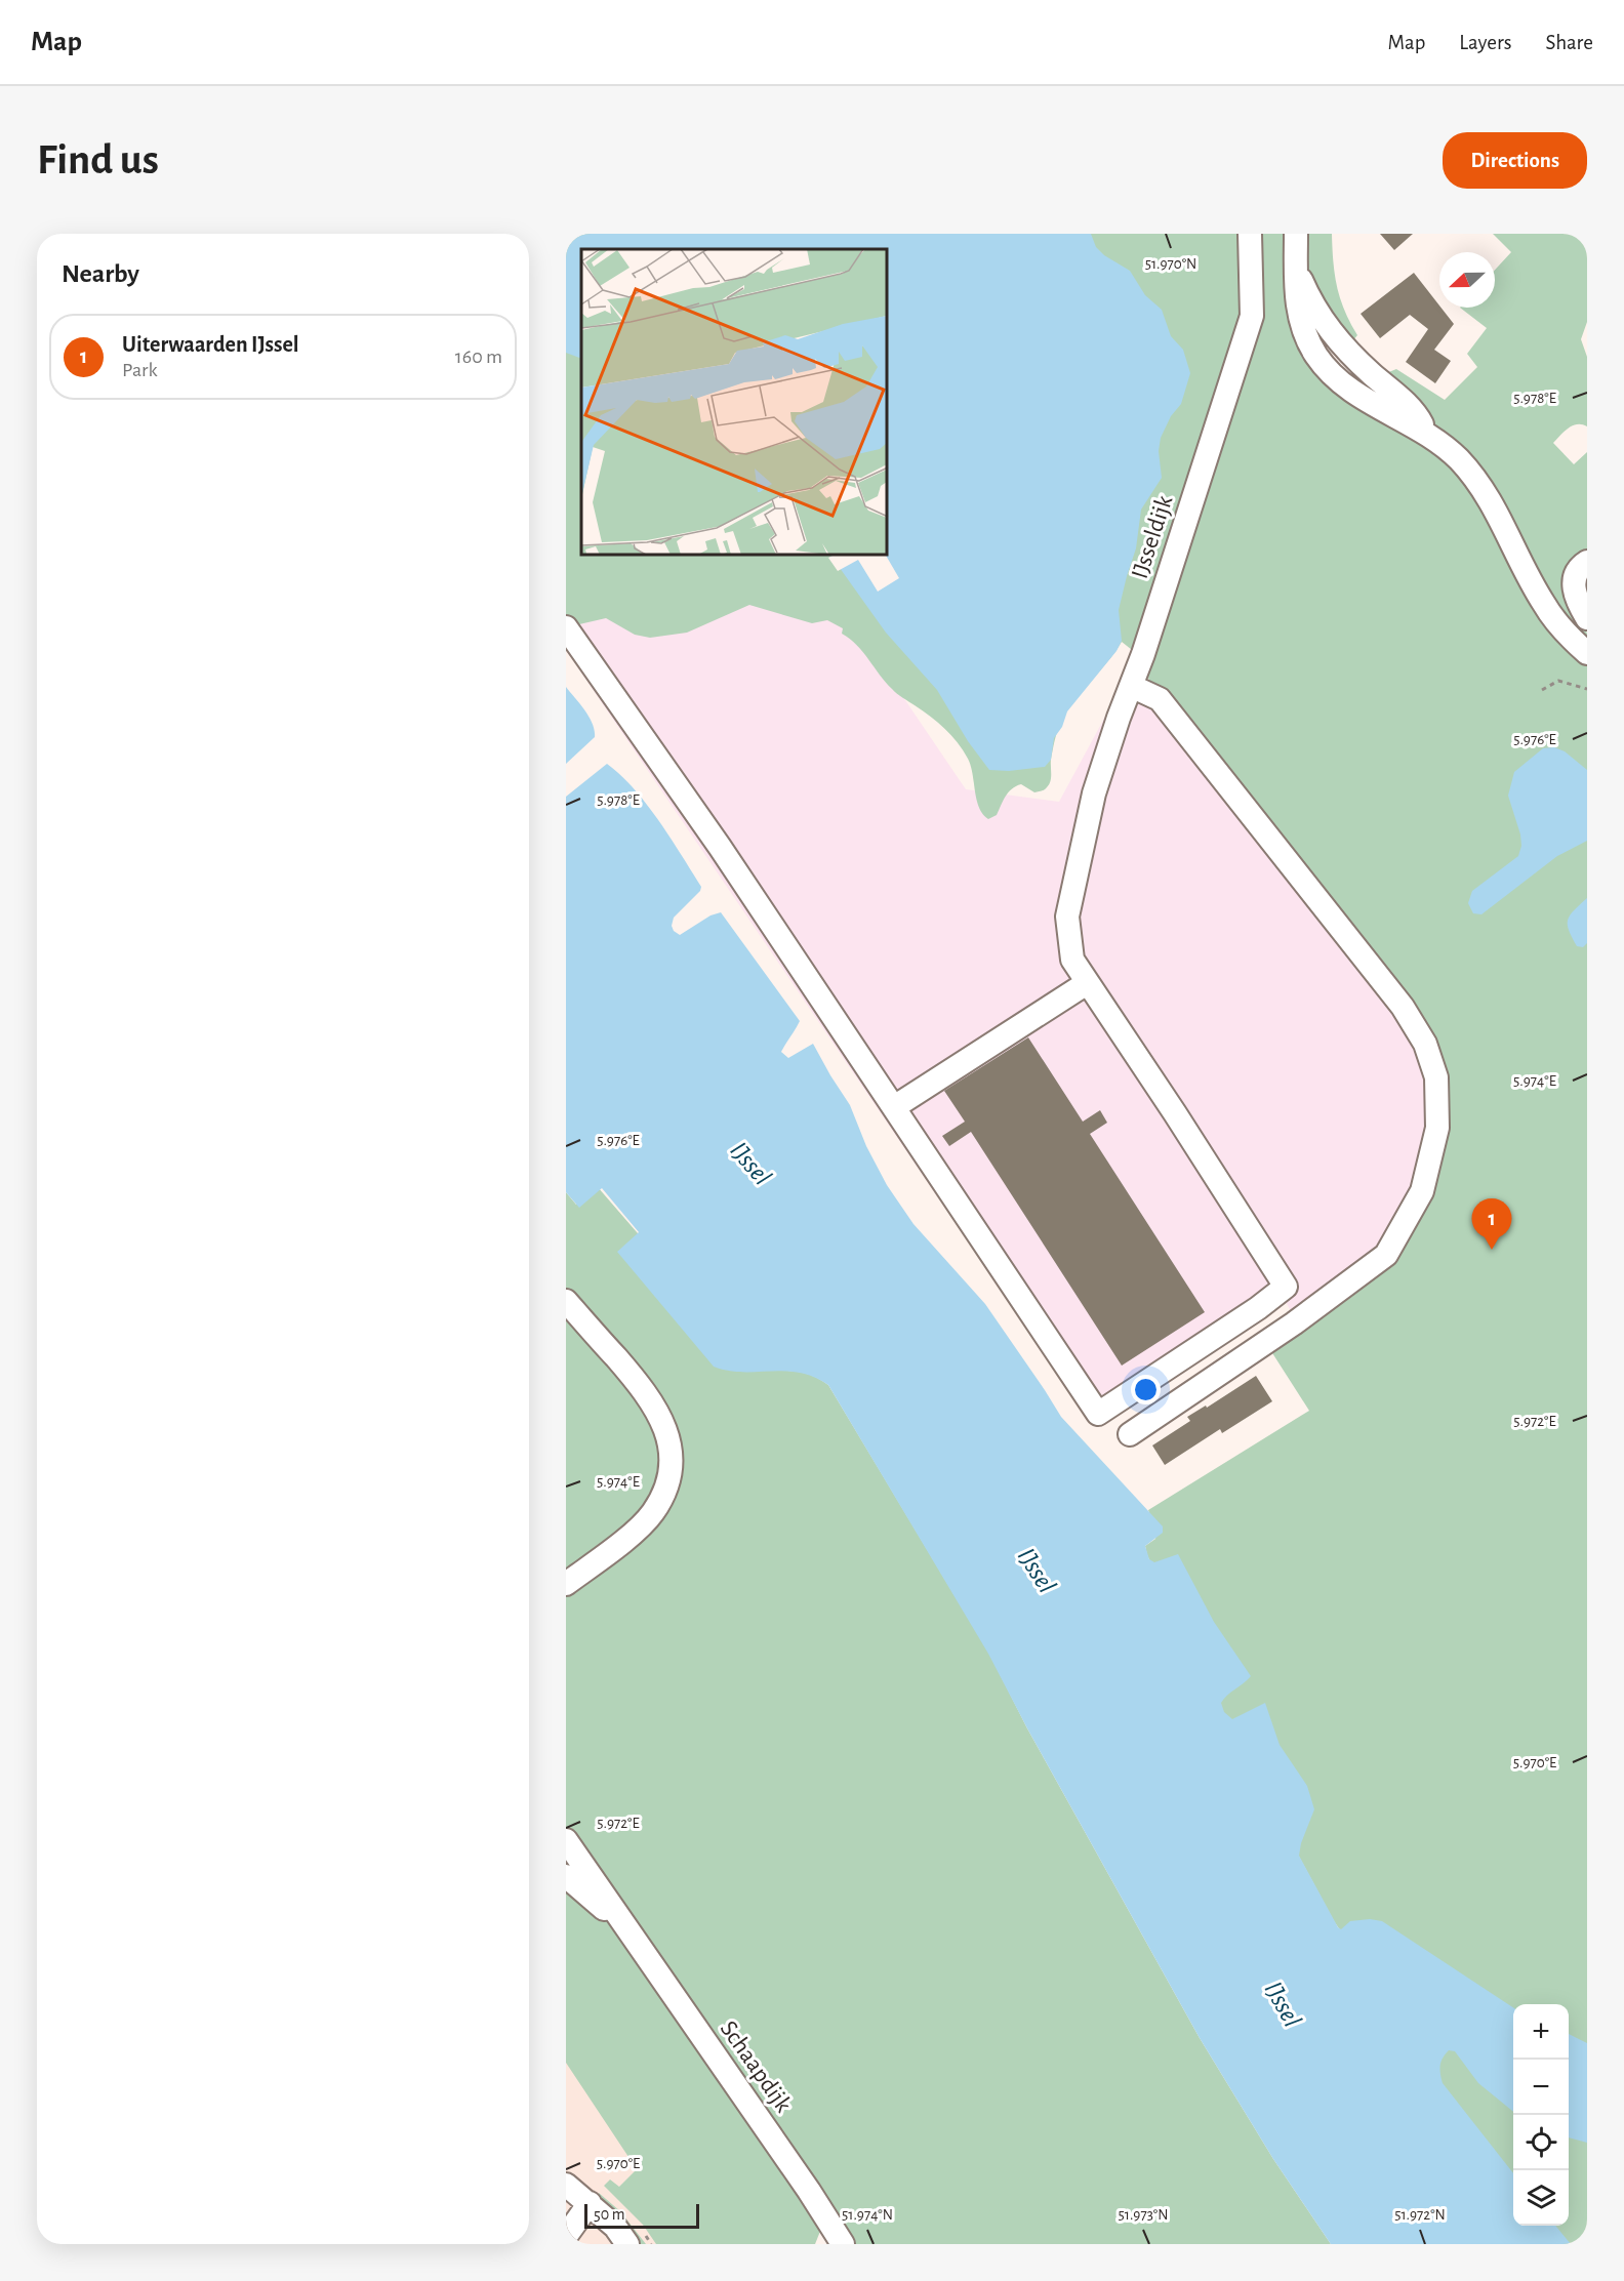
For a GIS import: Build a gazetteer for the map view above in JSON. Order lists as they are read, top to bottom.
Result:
{
  "streets": {
    "street": ["IJsseldijk", "Schaapdijk"]
  },
  "water": ["IJssel"],
  "scale_bar": "50 m",
  "north": "left",
  "page": {
    "header": "Map",
    "nav": ["Map", "Layers", "Share"],
    "buttons": "Directions",
    "title": "Find us",
    "heading": "Nearby",
    "list": [
      {
        "mark": "1",
        "name": "Uiterwaarden IJssel",
        "note": "Park",
        "value": "160 m"
      }
    ],
    "pins": "1",
    "map_buttons": ["+", "−"],
    "scale": "50 m"
  },
  "coordinates": [
    "51.970°N",
    "5.978°E",
    "5.976°E",
    "5.974°E",
    "5.972°E",
    "5.970°E",
    "51.974°N",
    "51.973°N",
    "51.972°N"
  ]
}
